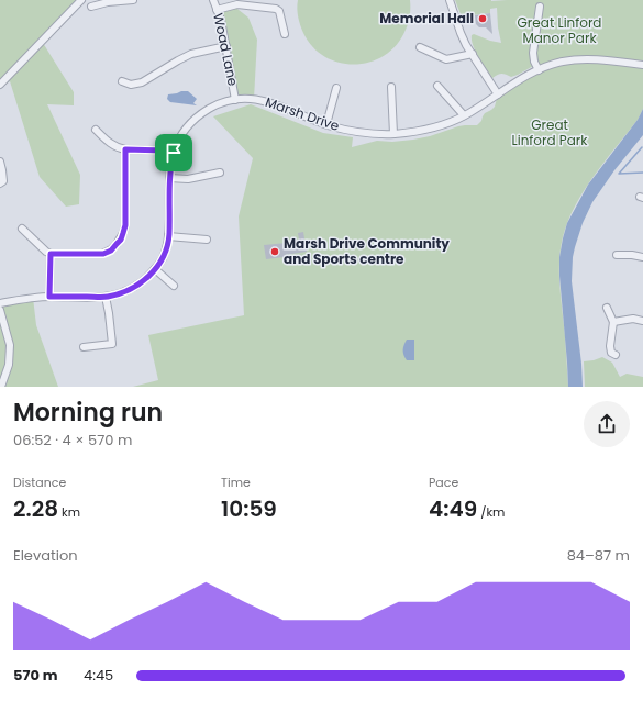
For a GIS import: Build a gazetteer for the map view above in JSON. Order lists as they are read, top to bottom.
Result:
{
  "streets": {
    "street": ["Woad Lane", "Marsh Drive"]
  },
  "crossings": [
    ["Woad Lane", "Marsh Drive"]
  ],
  "parks": ["Great Linford Manor Park", "Great Linford Park"],
  "places": ["Memorial Hall", "Marsh Drive Community and Sports centre"],
  "page": {
    "heading": ["Morning run", "06:52 · 4 × 570 m"],
    "stats": [
      ["Distance", "2.28 km"],
      ["Time", "10:59"],
      ["Pace", "4:49 /km"]
    ],
    "chart": ["Elevation", "84–87 m"],
    "list": [
      {
        "name": "570 m",
        "note": "4:45"
      }
    ]
  }
}
